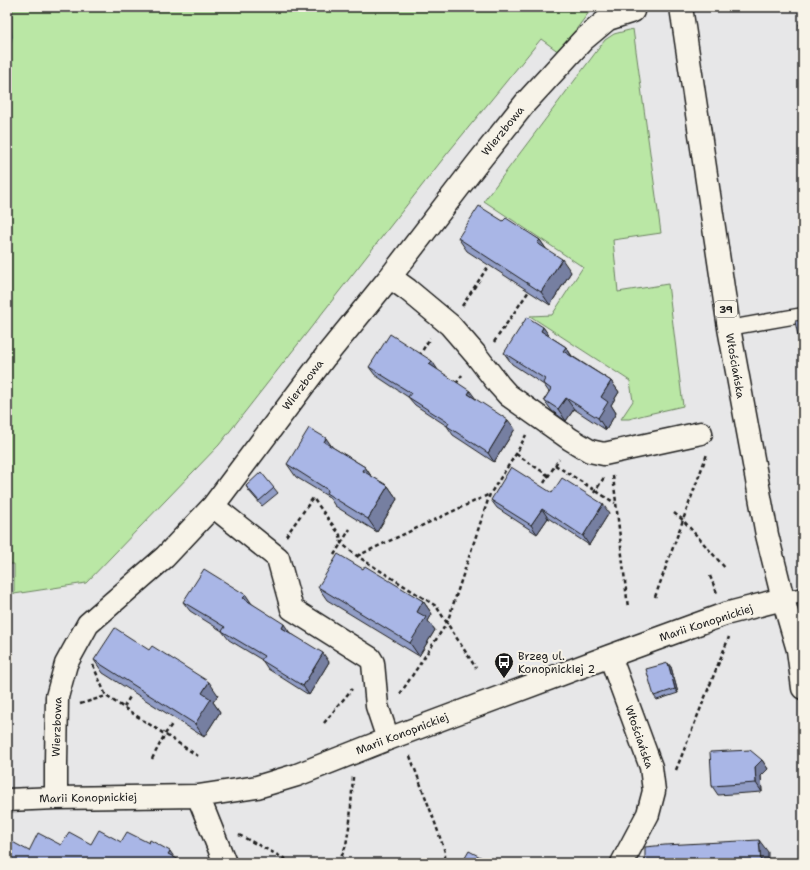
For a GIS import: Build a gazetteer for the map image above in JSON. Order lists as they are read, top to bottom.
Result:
{
  "streets": {
    "street": [
      "Wierzbowa",
      "39",
      "Włościańska",
      "Marii Konopnickiej"
    ]
  },
  "crossings": [
    ["Wierzbowa", "Marii Konopnickiej"],
    ["Włościańska", "Marii Konopnickiej"]
  ],
  "places": {
    "bus stop": ["Brzeg ul. Konopnickiej 2"]
  }
}
